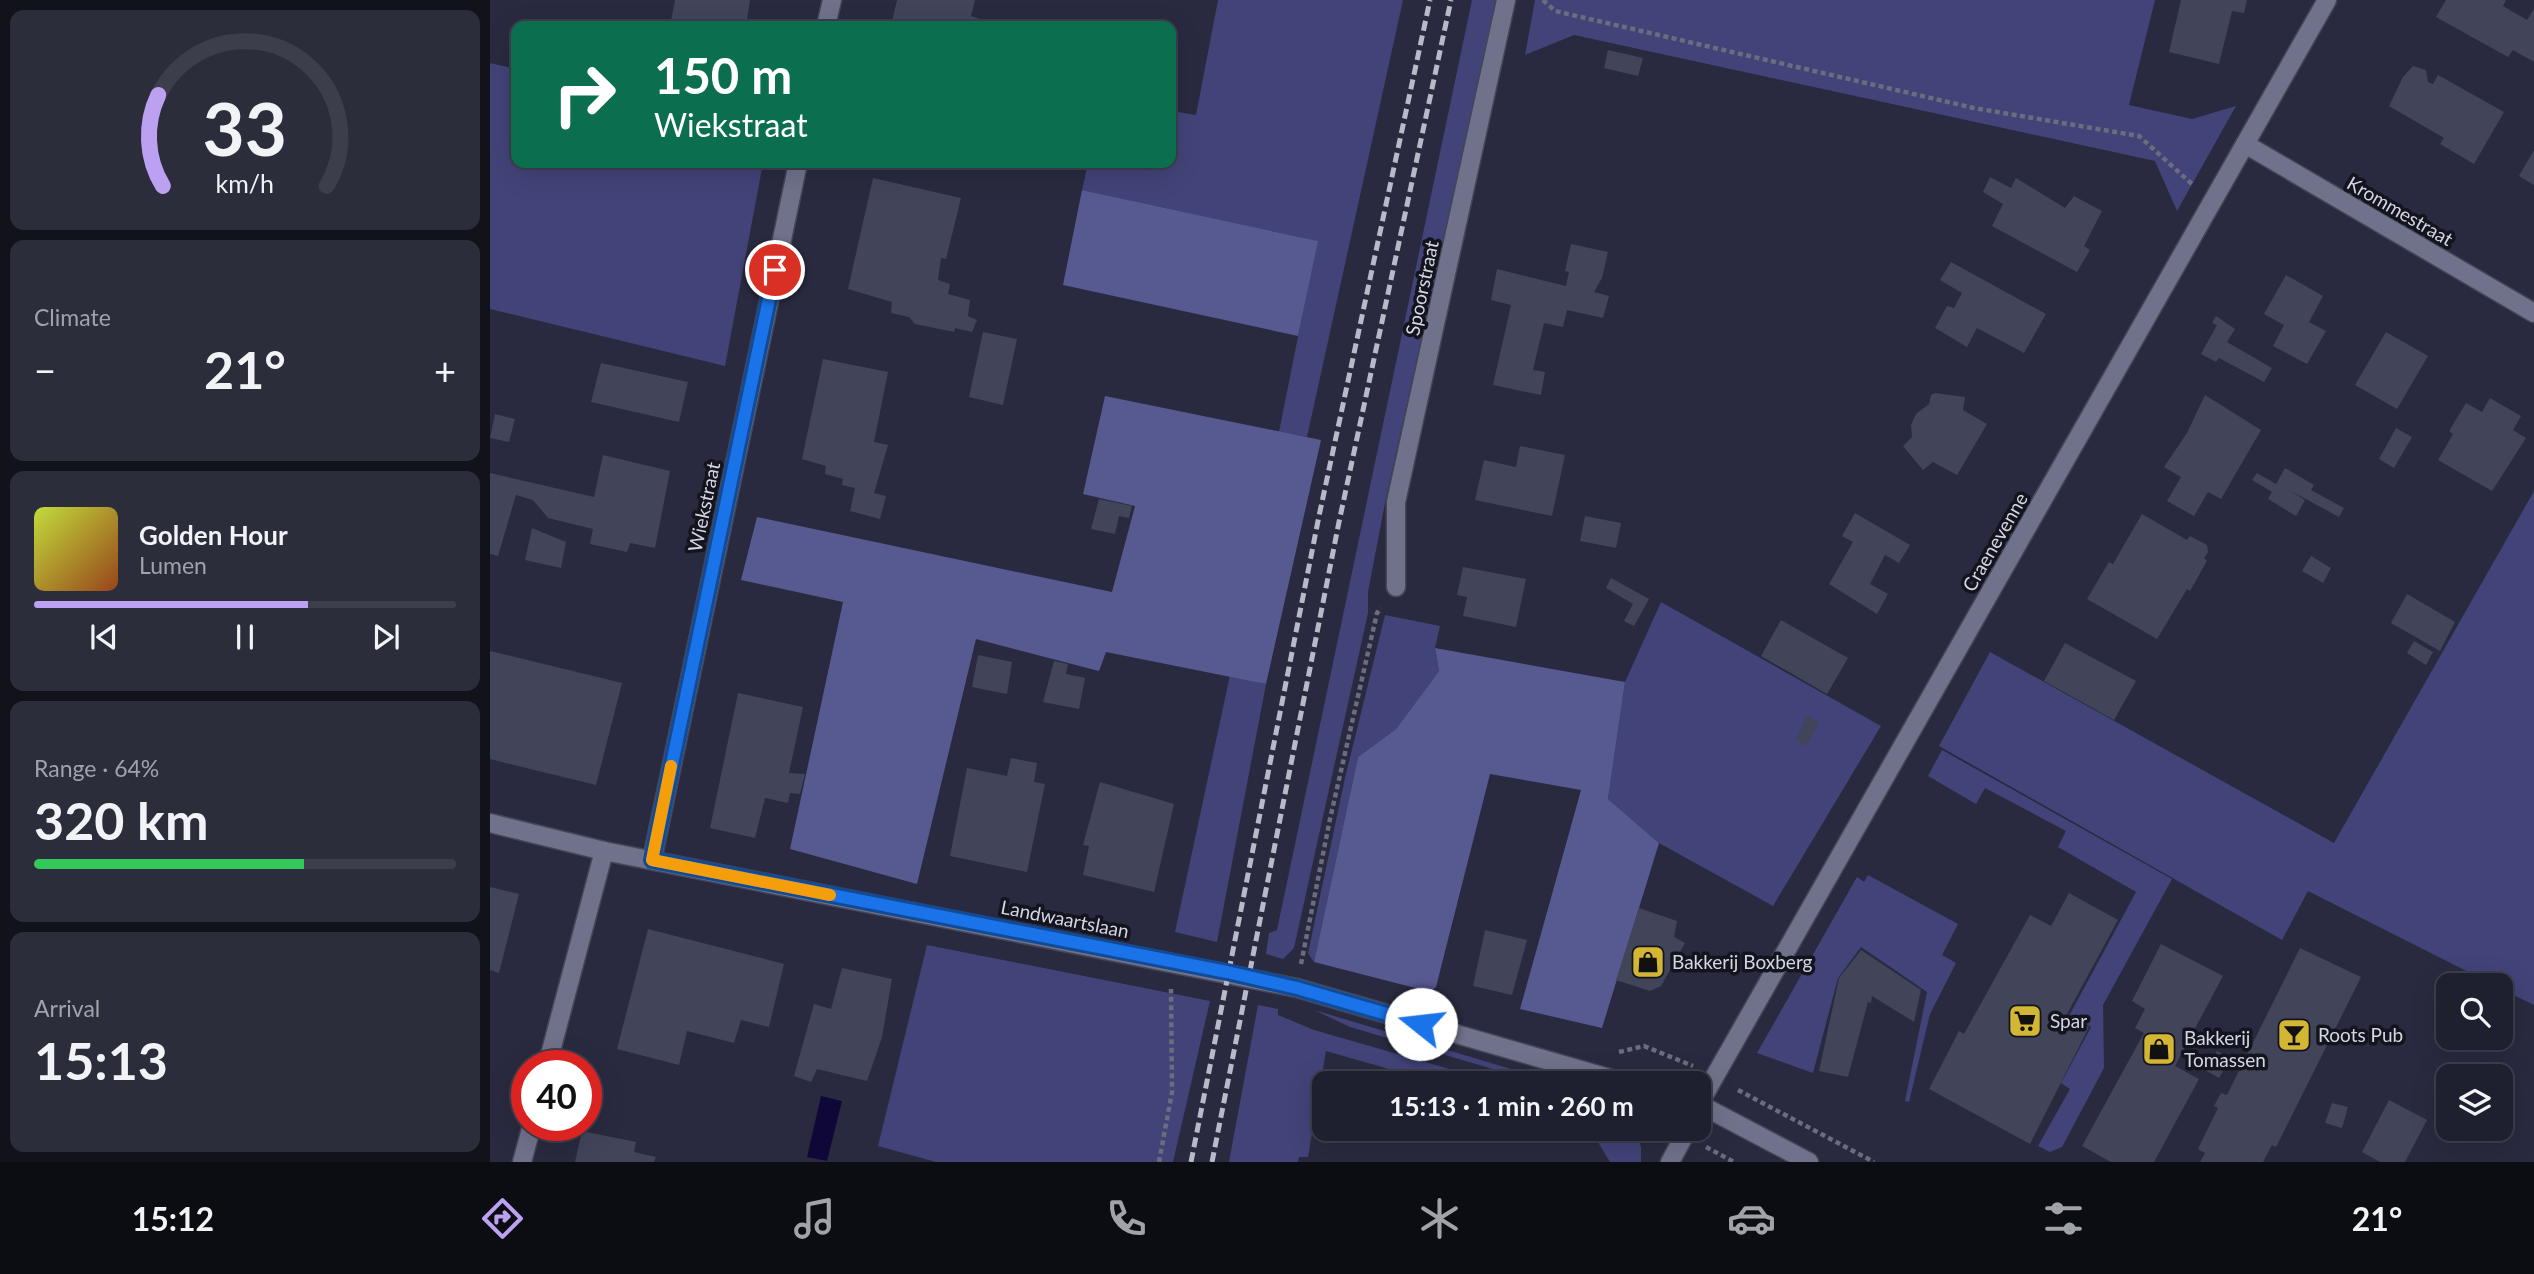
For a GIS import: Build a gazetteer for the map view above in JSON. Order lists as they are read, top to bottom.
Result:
{
  "streets": {
    "street": [
      "Krommestraat",
      "Spoorstraat",
      "Wiekstraat",
      "Craenevenne",
      "Landwaartslaan"
    ]
  },
  "crossings": [
    ["Krommestraat", "Craenevenne"],
    ["Wiekstraat", "Landwaartslaan"]
  ],
  "places": {
    "shop": ["Bakkerij Boxberg", "Bakkerij Tomassen"],
    "supermarket": ["Spar"],
    "bar": ["Roots Pub"]
  },
  "page": {
    "turn": ["150 m", "Wiekstraat"],
    "tile": [
      "Climate",
      ["Range · 64%", "320 km"],
      ["Arrival", "15:13"]
    ],
    "heat": ["−", "21°", "+"],
    "song": ["Golden Hour", "Lumen"],
    "limit": "40",
    "trip": "15:13 · 1 min · 260 m",
    "tabs": ["15:12", "21°"],
    "gauge": ["33", "km/h"]
  }
}
